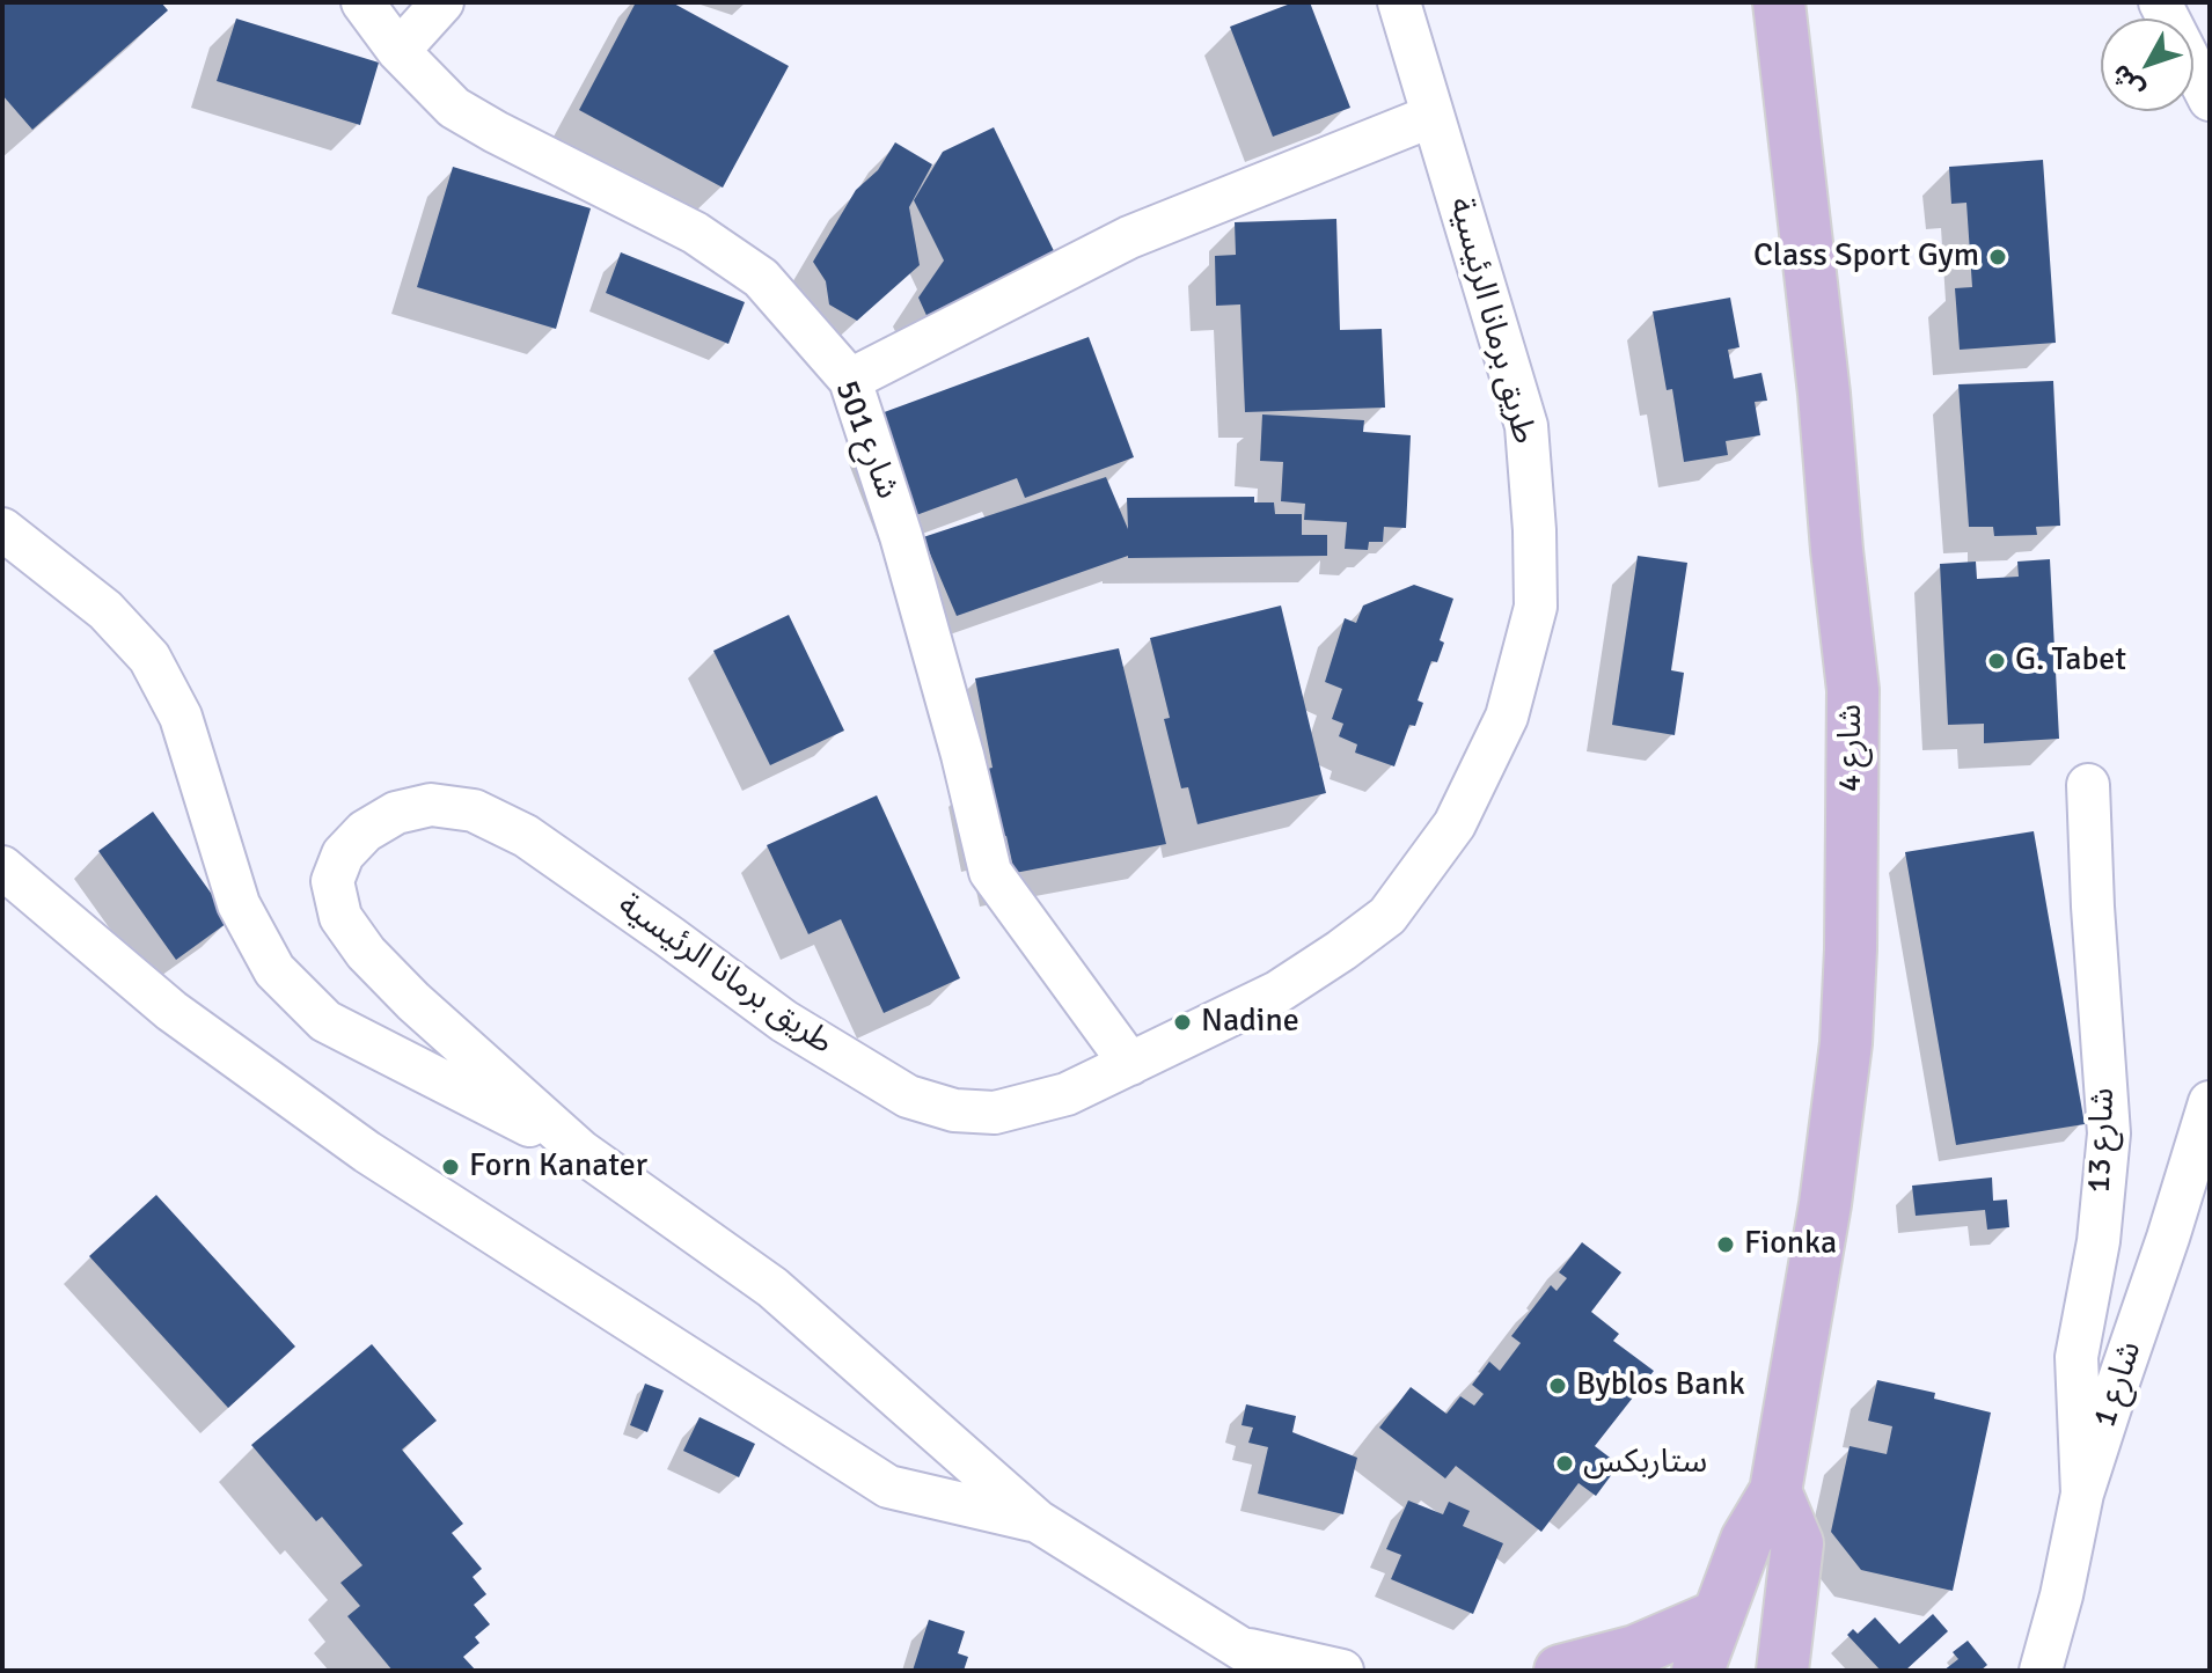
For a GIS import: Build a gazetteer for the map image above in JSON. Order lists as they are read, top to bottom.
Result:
{
  "streets": {
    "main road": ["شارع 4"],
    "street": [
      "طريق برمانا الرئيسية",
      "شارع 501",
      "شارع 13",
      "شارع 1"
    ]
  },
  "crossings": [
    ["طريق برمانا الرئيسية", "شارع 501"],
    ["شارع 13", "شارع 1"]
  ],
  "places": [
    "Class Sport Gym",
    "G. Tabet",
    "Nadine",
    "Forn Kanater",
    "Fionka",
    "Byblos Bank",
    "ستاربكس"
  ],
  "north": "bottom left"
}
